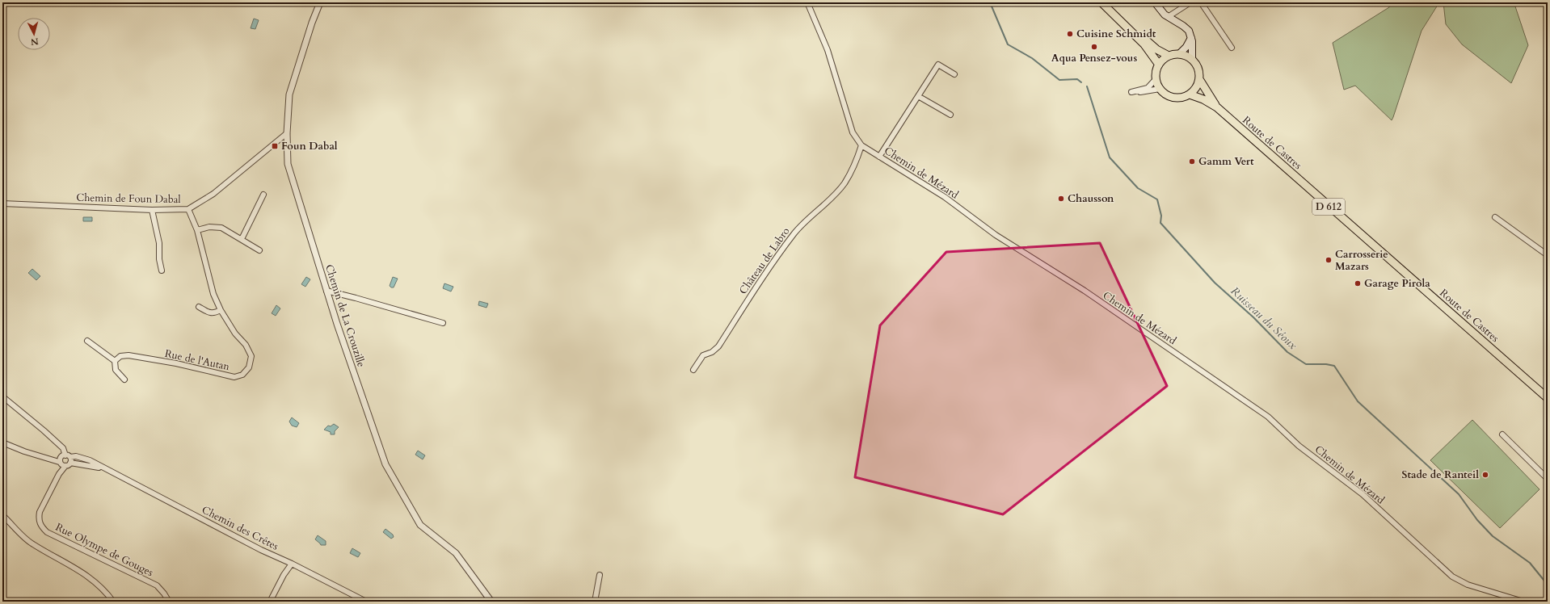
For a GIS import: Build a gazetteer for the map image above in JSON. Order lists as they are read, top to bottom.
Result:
{
  "streets": {
    "main road": ["Route de Castres", "D 612"],
    "street": [
      "Chemin de Mézard",
      "Chemin de Foun Dabal",
      "Château de Labro",
      "Chemin de La Crouzille",
      "Rue de l'Autan",
      "Chemin des Crêtes",
      "Rue Olympe de Gouges"
    ]
  },
  "crossings": [
    ["Chemin de Mézard", "Château de Labro"],
    ["Chemin de Foun Dabal", "Chemin de La Crouzille"],
    ["Chemin de Foun Dabal", "Rue de l'Autan"]
  ],
  "water": ["Ruisseau du Séoux"],
  "places": {
    "other": [
      "Cuisine Schmidt",
      "Aqua Pensez-vous",
      "Gamm Vert",
      "Chausson",
      "Carrosserie Mazars",
      "Garage Pirola",
      "Stade de Ranteil"
    ],
    "transit": ["Foun Dabal"]
  },
  "north": "bottom"
}
